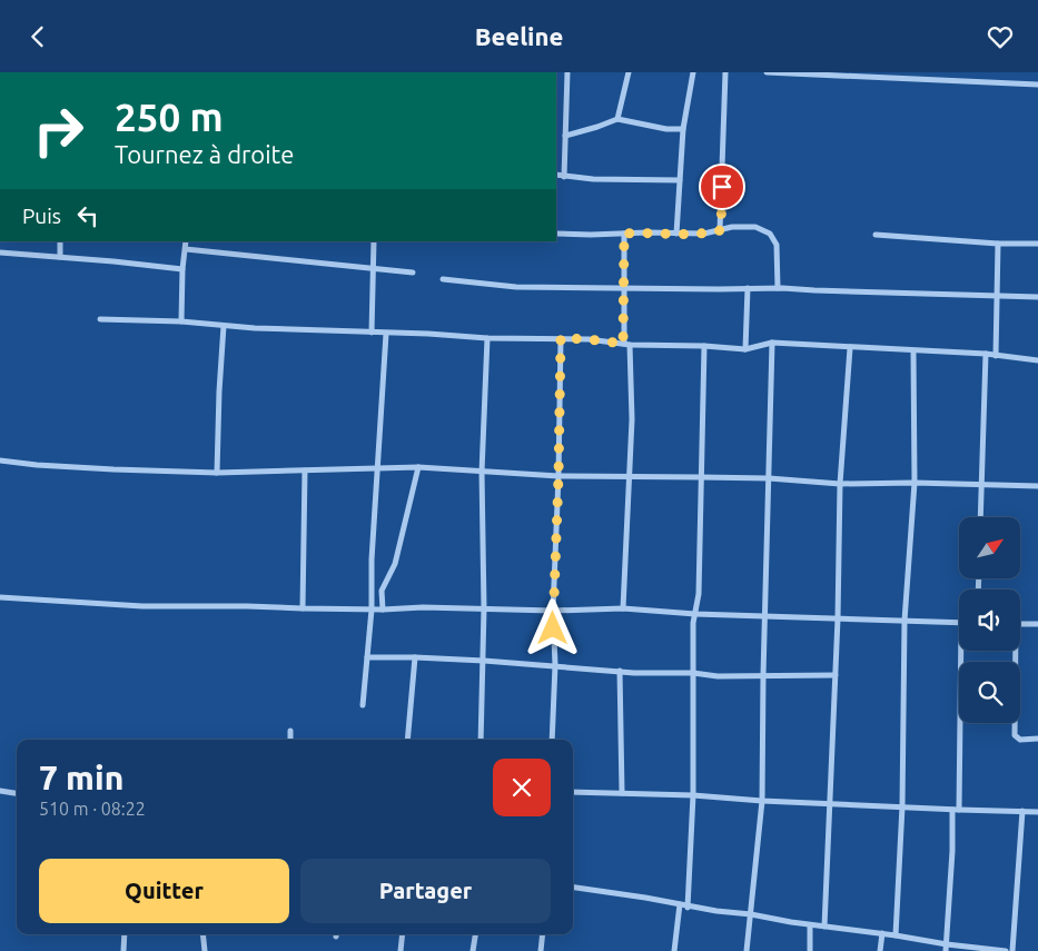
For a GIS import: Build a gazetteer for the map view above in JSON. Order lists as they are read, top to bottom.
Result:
{
  "north": "top right",
  "page": {
    "header": "Beeline",
    "turn": ["250 m", "Tournez à droite"],
    "then": "Puis",
    "heading": ["7 min", "510 m · 08:22"],
    "buttons": ["Quitter", "Partager"]
  }
}
